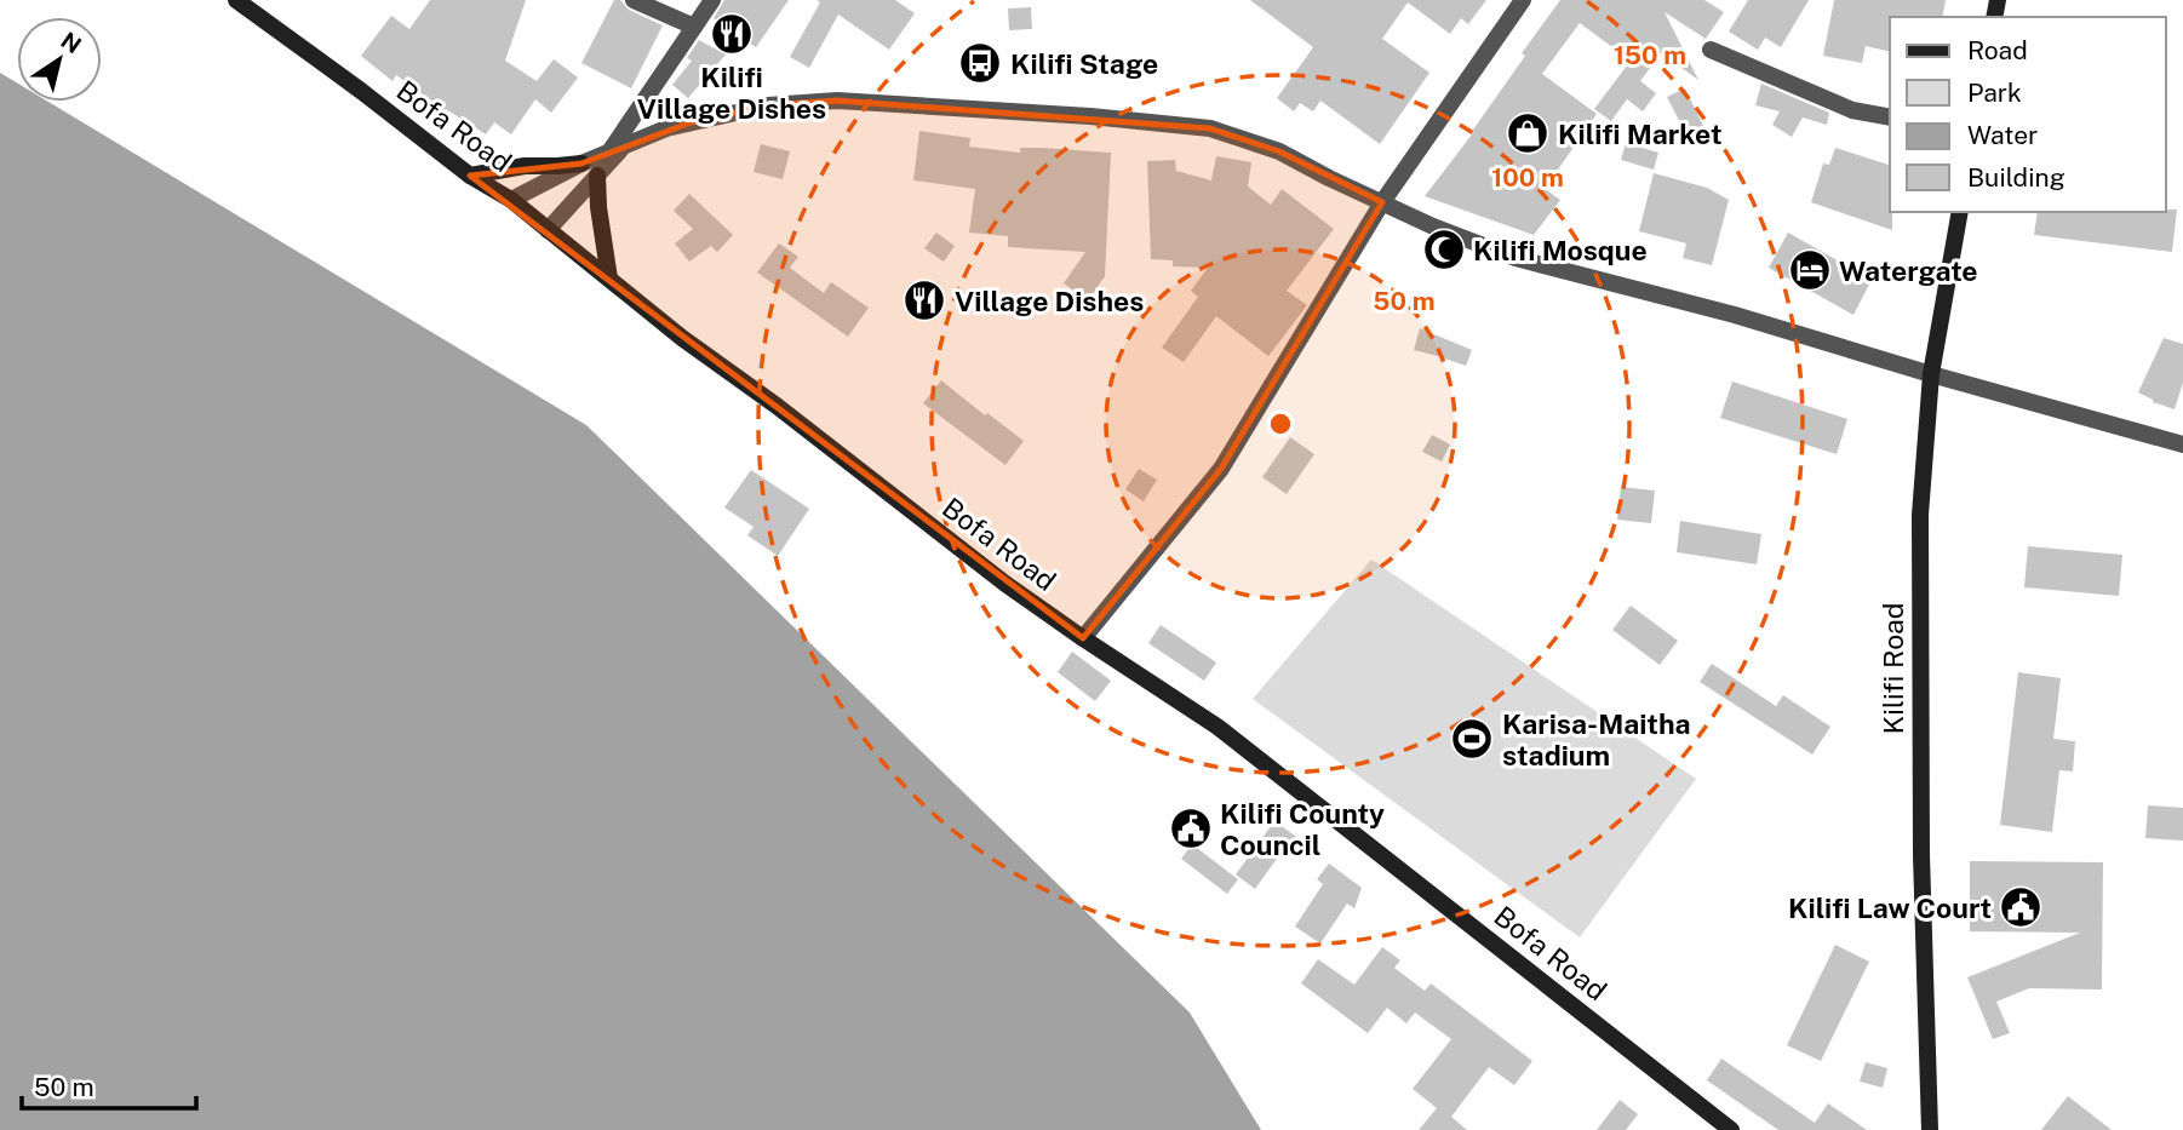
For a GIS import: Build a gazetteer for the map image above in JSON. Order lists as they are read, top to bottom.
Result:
{
  "streets": {
    "street": ["Bofa Road", "Kilifi Road"]
  },
  "places": {
    "restaurant": ["Kilifi Village Dishes", "Village Dishes"],
    "bus stop": ["Kilifi Stage"],
    "shop": ["Kilifi Market"],
    "mosque": ["Kilifi Mosque"],
    "hotel": ["Watergate"],
    "sports": ["Karisa-Maitha stadium"],
    "public building": ["Kilifi County Council", "Kilifi Law Court"]
  },
  "legend": [
    "Road",
    "Park",
    "Water",
    "Building"
  ],
  "scale_bar": "50 m",
  "north": "top right",
  "rings": ["150 m", "100 m", "50 m"]
}
